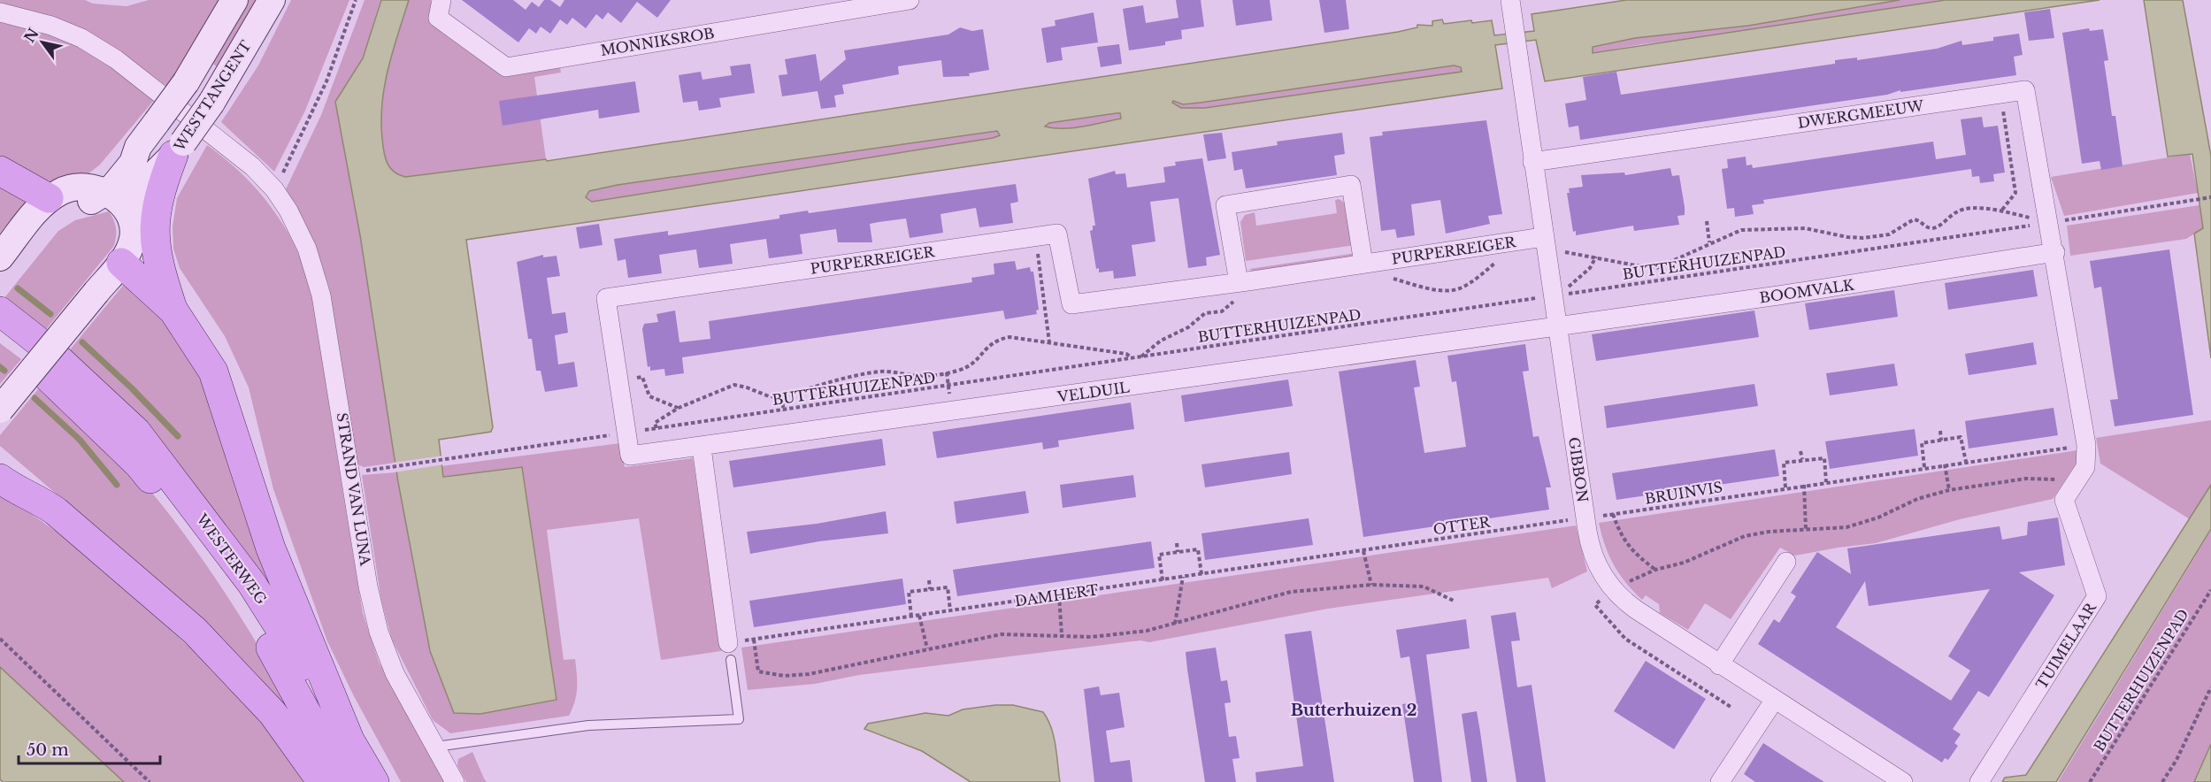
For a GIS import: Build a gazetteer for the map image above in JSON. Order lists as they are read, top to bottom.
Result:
{
  "streets": {
    "main road": ["WESTTANGENT", "WESTERWEG"],
    "street": [
      "MONNIKSROB",
      "DWERGMEEUW",
      "PURPERREIGER",
      "BOOMVALK",
      "VELDUIL",
      "GIBBON",
      "STRAND VAN LUNA",
      "TUIMELAAR"
    ],
    "path": [
      "BUTTERHUIZENPAD",
      "BRUINVIS",
      "OTTER",
      "DAMHERT"
    ]
  },
  "crossings": [
    ["DWERGMEEUW", "BUTTERHUIZENPAD"],
    ["DWERGMEEUW", "BOOMVALK"],
    ["DWERGMEEUW", "GIBBON"],
    ["DWERGMEEUW", "TUIMELAAR"],
    ["PURPERREIGER", "BUTTERHUIZENPAD"],
    ["PURPERREIGER", "VELDUIL"],
    ["PURPERREIGER", "GIBBON"],
    ["BUTTERHUIZENPAD", "GIBBON"],
    ["BUTTERHUIZENPAD", "STRAND VAN LUNA"],
    ["BOOMVALK", "VELDUIL"],
    ["BOOMVALK", "GIBBON"],
    ["BOOMVALK", "TUIMELAAR"],
    ["VELDUIL", "GIBBON"],
    ["GIBBON", "BRUINVIS"],
    ["GIBBON", "OTTER"],
    ["BRUINVIS", "OTTER"],
    ["BRUINVIS", "TUIMELAAR"],
    ["OTTER", "DAMHERT"]
  ],
  "districts": ["Butterhuizen 2"],
  "scale_bar": "50 m",
  "north": "top left"
}
